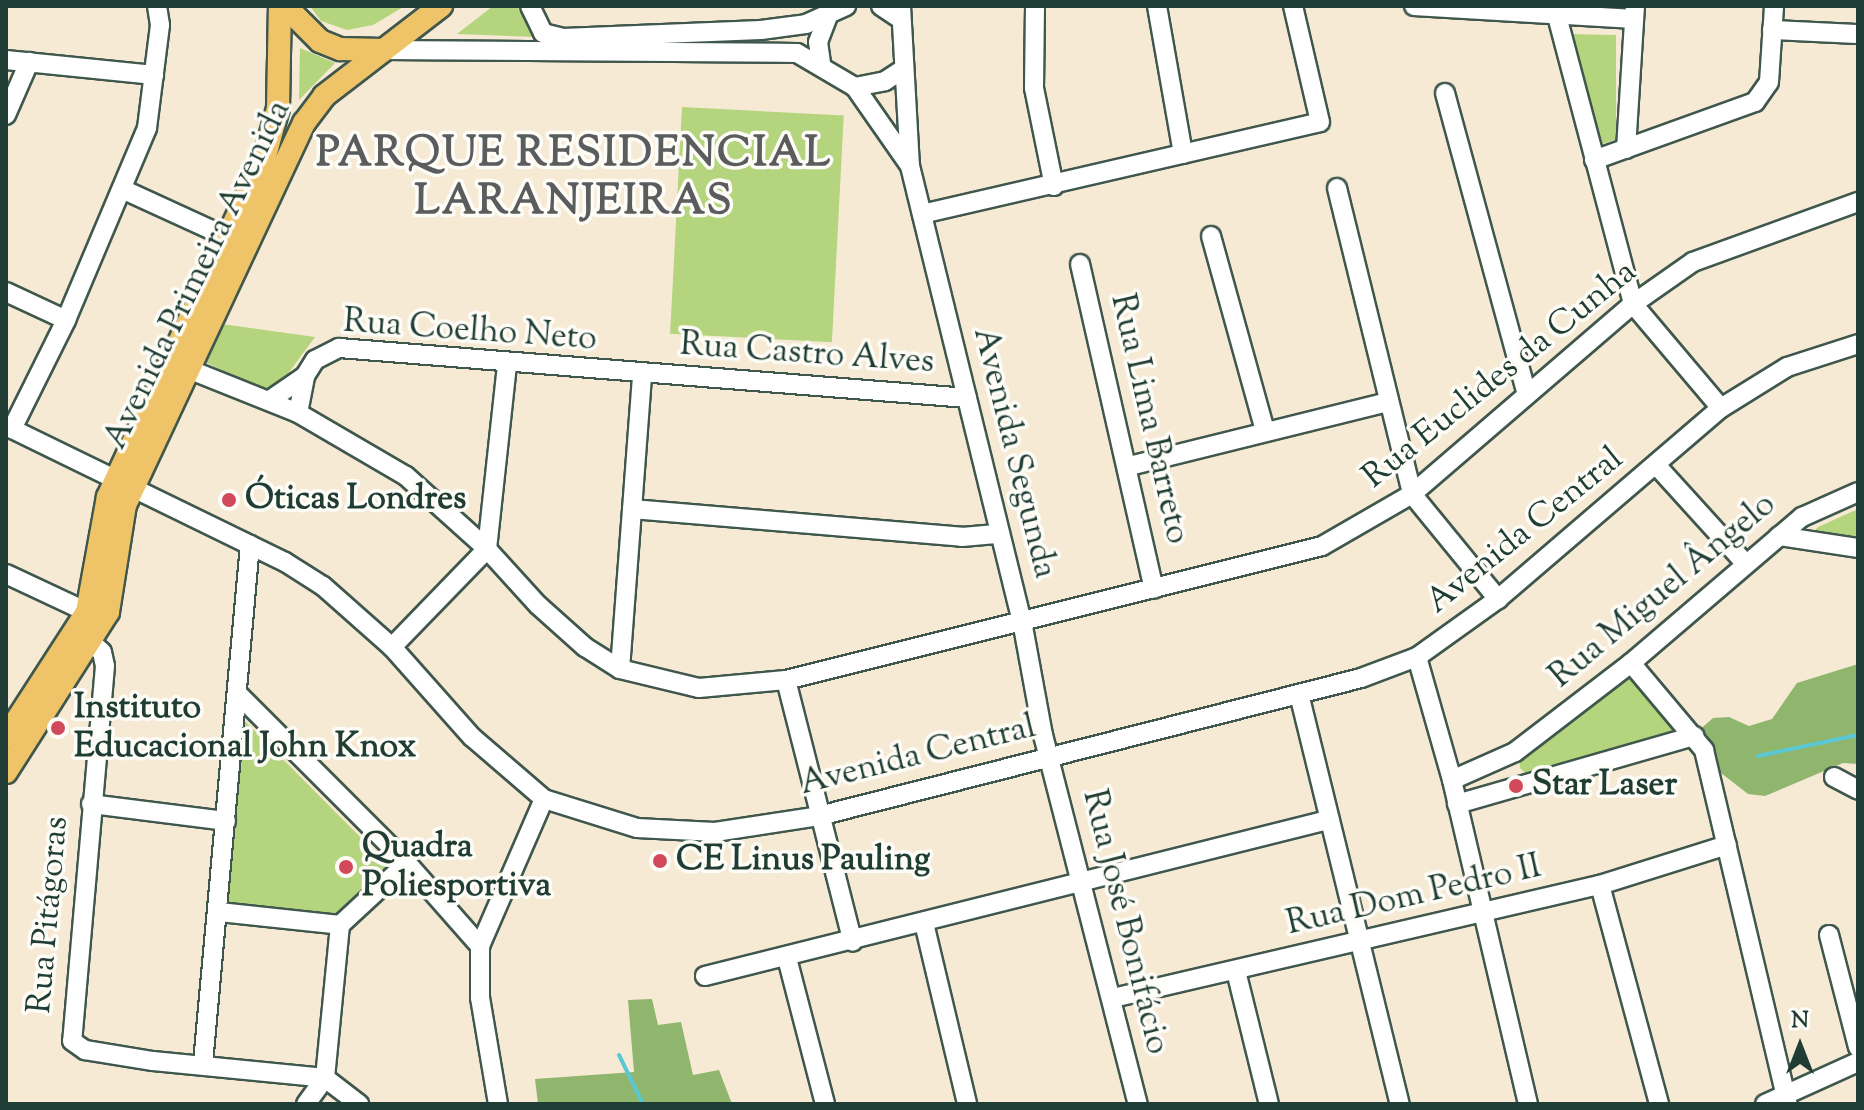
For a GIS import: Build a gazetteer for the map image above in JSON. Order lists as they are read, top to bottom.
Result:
{
  "streets": {
    "main road": ["Avenida Primeira Avenida"],
    "street": [
      "Rua Coelho Neto",
      "Rua Castro Alves",
      "Rua Euclides da Cunha",
      "Rua Lima Barreto",
      "Avenida Segunda",
      "Avenida Central",
      "Rua Miguel Ângelo",
      "Rua Dom Pedro II",
      "Rua Pitágoras",
      "Rua José Bonifácio"
    ]
  },
  "crossings": [
    ["Avenida Primeira Avenida", "Rua Euclides da Cunha"],
    ["Avenida Primeira Avenida", "Avenida Central"],
    ["Rua Coelho Neto", "Rua Castro Alves"],
    ["Rua Coelho Neto", "Rua Euclides da Cunha"],
    ["Rua Castro Alves", "Avenida Segunda"],
    ["Rua Euclides da Cunha", "Rua Lima Barreto"],
    ["Rua Euclides da Cunha", "Avenida Segunda"],
    ["Avenida Segunda", "Avenida Central"],
    ["Avenida Segunda", "Rua José Bonifácio"],
    ["Avenida Central", "Rua José Bonifácio"],
    ["Rua Dom Pedro II", "Rua José Bonifácio"]
  ],
  "districts": ["PARQUE RESIDENCIAL LARANJEIRAS"],
  "places": [
    "Óticas Londres",
    "Instituto Educacional John Knox",
    "Star Laser",
    "CE Linus Pauling",
    "Quadra Poliesportiva"
  ],
  "north": "top"
}
